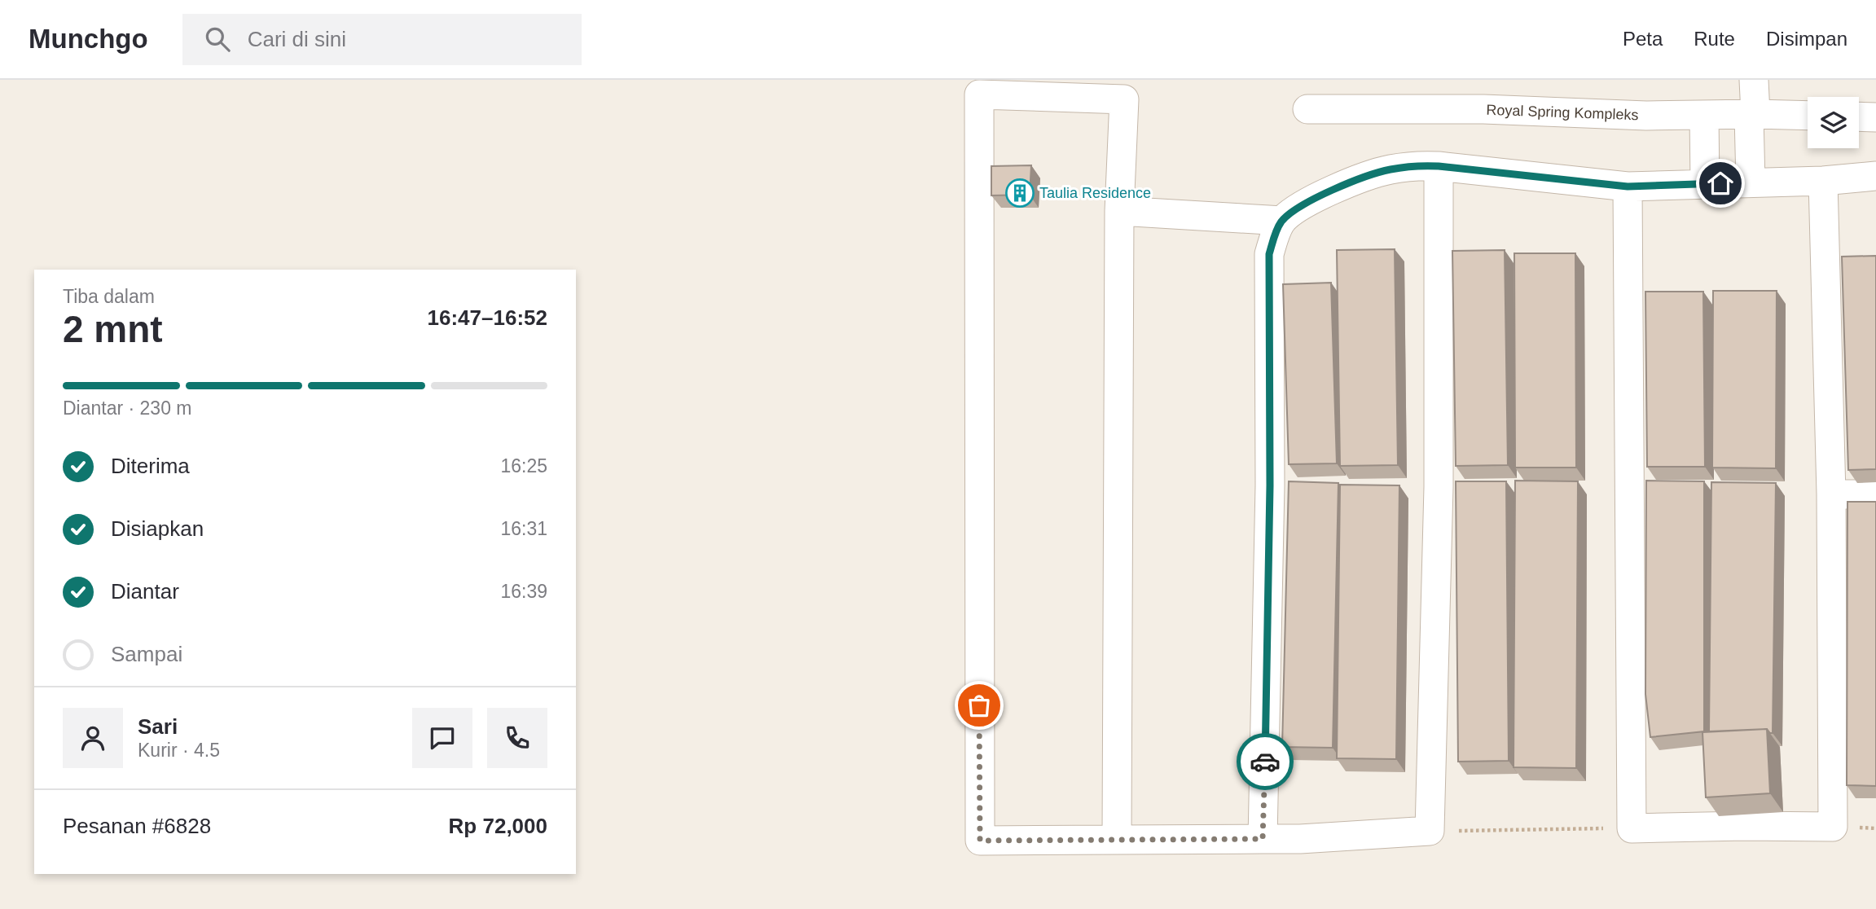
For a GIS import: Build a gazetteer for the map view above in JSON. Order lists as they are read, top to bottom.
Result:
{
  "streets": {
    "street": ["Royal Spring Kompleks"]
  },
  "places": {
    "building": ["Taulia Residence"]
  },
  "page": {
    "header": "Munchgo",
    "search": "Cari di sini",
    "nav": ["Peta", "Rute", "Disimpan"],
    "heading": ["2 mnt", "Tiba dalam", "16:47–16:52"],
    "panel": [
      "Sari",
      "Kurir · 4.5",
      "Pesanan #6828",
      "Rp 72,000"
    ],
    "bar": "Diantar · 230 m",
    "list": [
      ["Diterima", "16:25"],
      ["Disiapkan", "16:31"],
      ["Diantar", "16:39"],
      "Sampai"
    ]
  }
}
